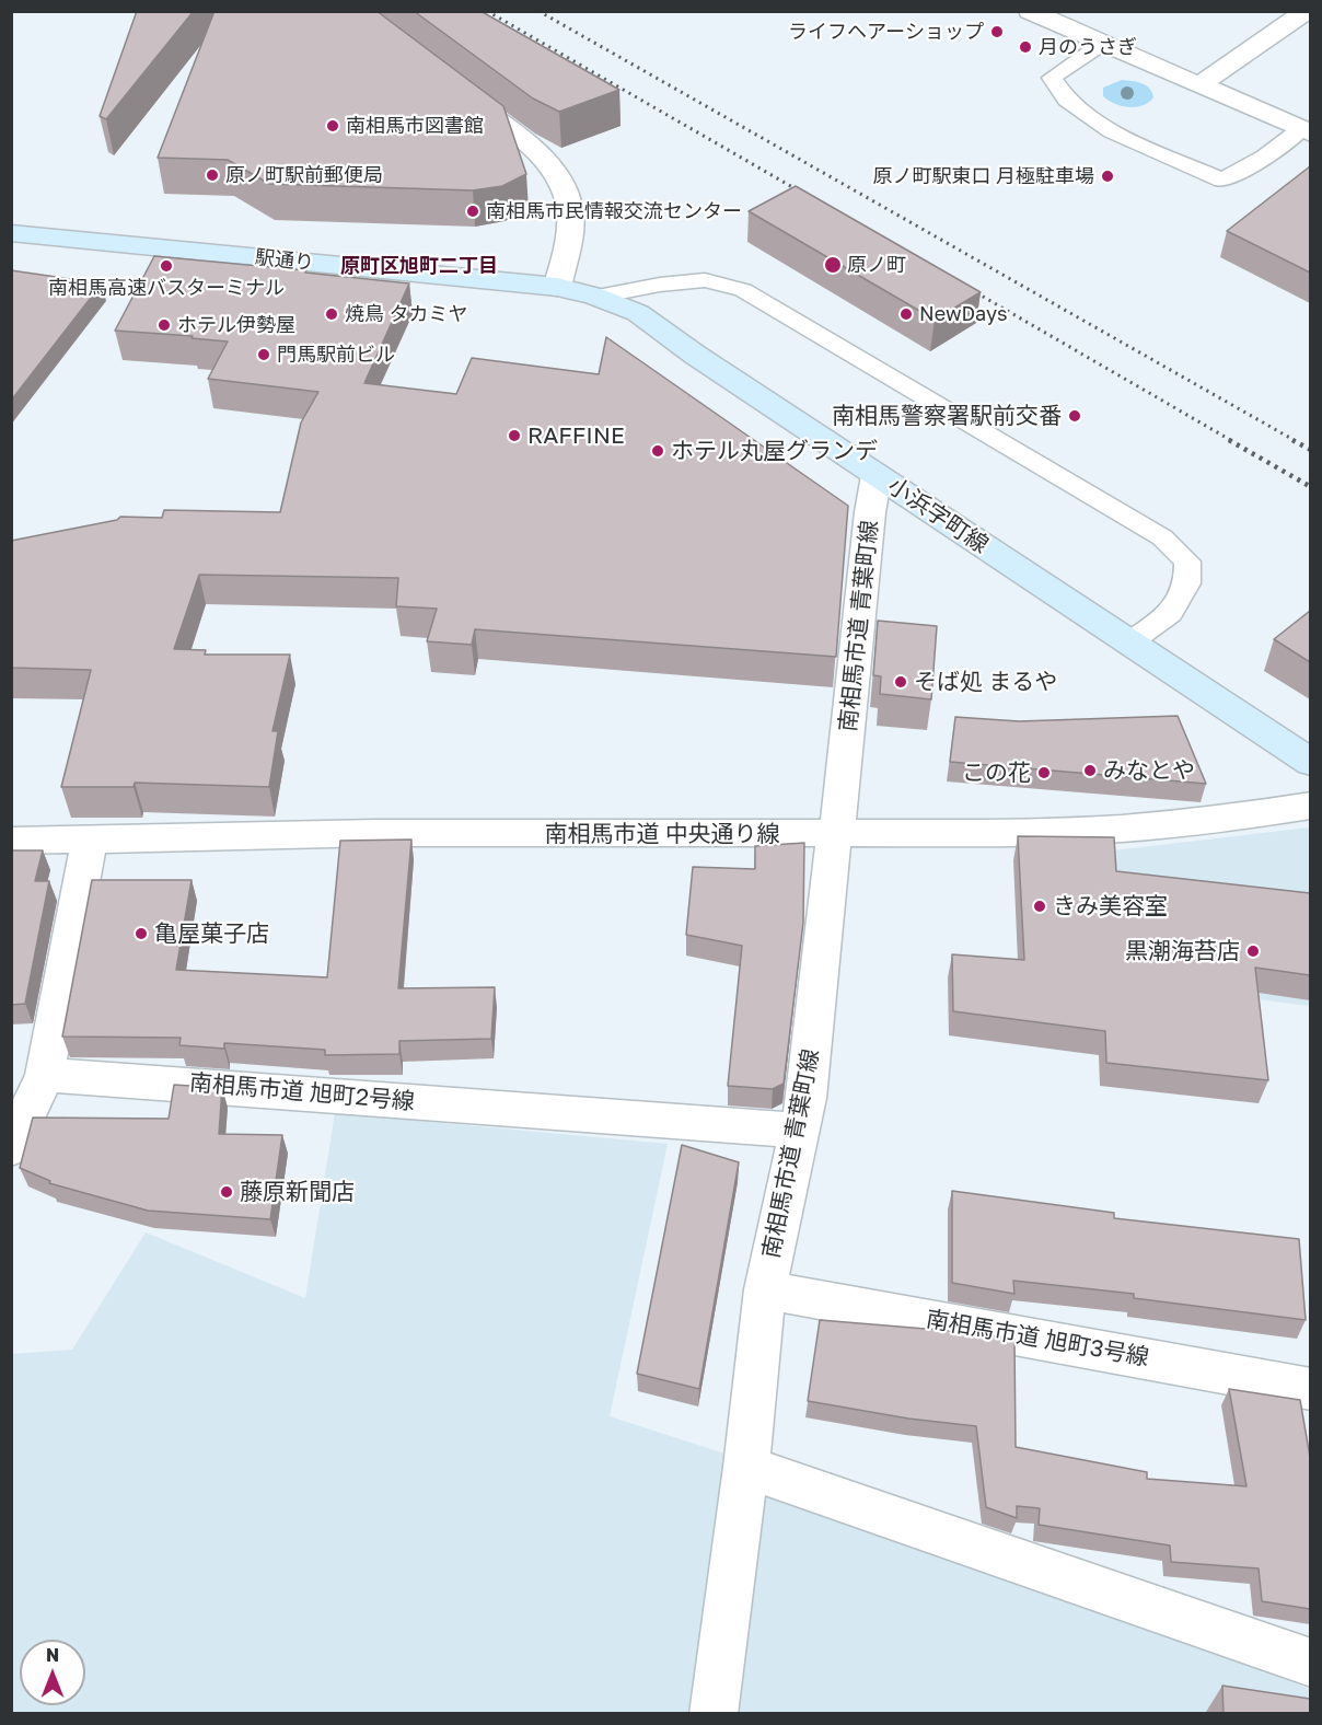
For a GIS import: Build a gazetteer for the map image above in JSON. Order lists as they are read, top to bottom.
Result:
{
  "streets": {
    "main road": ["駅通り", "小浜字町線"],
    "street": [
      "南相馬市道 青葉町線",
      "南相馬市道 中央通り線",
      "南相馬市道 旭町2号線",
      "南相馬市道 旭町3号線"
    ]
  },
  "crossings": [
    ["駅通り", "小浜字町線"],
    ["小浜字町線", "南相馬市道 青葉町線"],
    ["南相馬市道 青葉町線", "南相馬市道 中央通り線"],
    ["南相馬市道 青葉町線", "南相馬市道 旭町2号線"],
    ["南相馬市道 青葉町線", "南相馬市道 旭町3号線"]
  ],
  "districts": ["原町区旭町二丁目"],
  "places": [
    "ライフヘアーショップ",
    "月のうさぎ",
    "南相馬市図書館",
    "原ノ町駅前郵便局",
    "原ノ町駅東口 月極駐車場",
    "南相馬市民情報交流センター",
    "原ノ町",
    "南相馬高速バスターミナル",
    "焼鳥 タカミヤ",
    "NewDays",
    "ホテル伊勢屋",
    "門馬駅前ビル",
    "南相馬警察署駅前交番",
    "RAFFINE",
    "ホテル丸屋グランデ",
    "そば処 まるや",
    "みなとや",
    "この花",
    "きみ美容室",
    "亀屋菓子店",
    "黒潮海苔店",
    "藤原新聞店"
  ],
  "north": "top"
}
